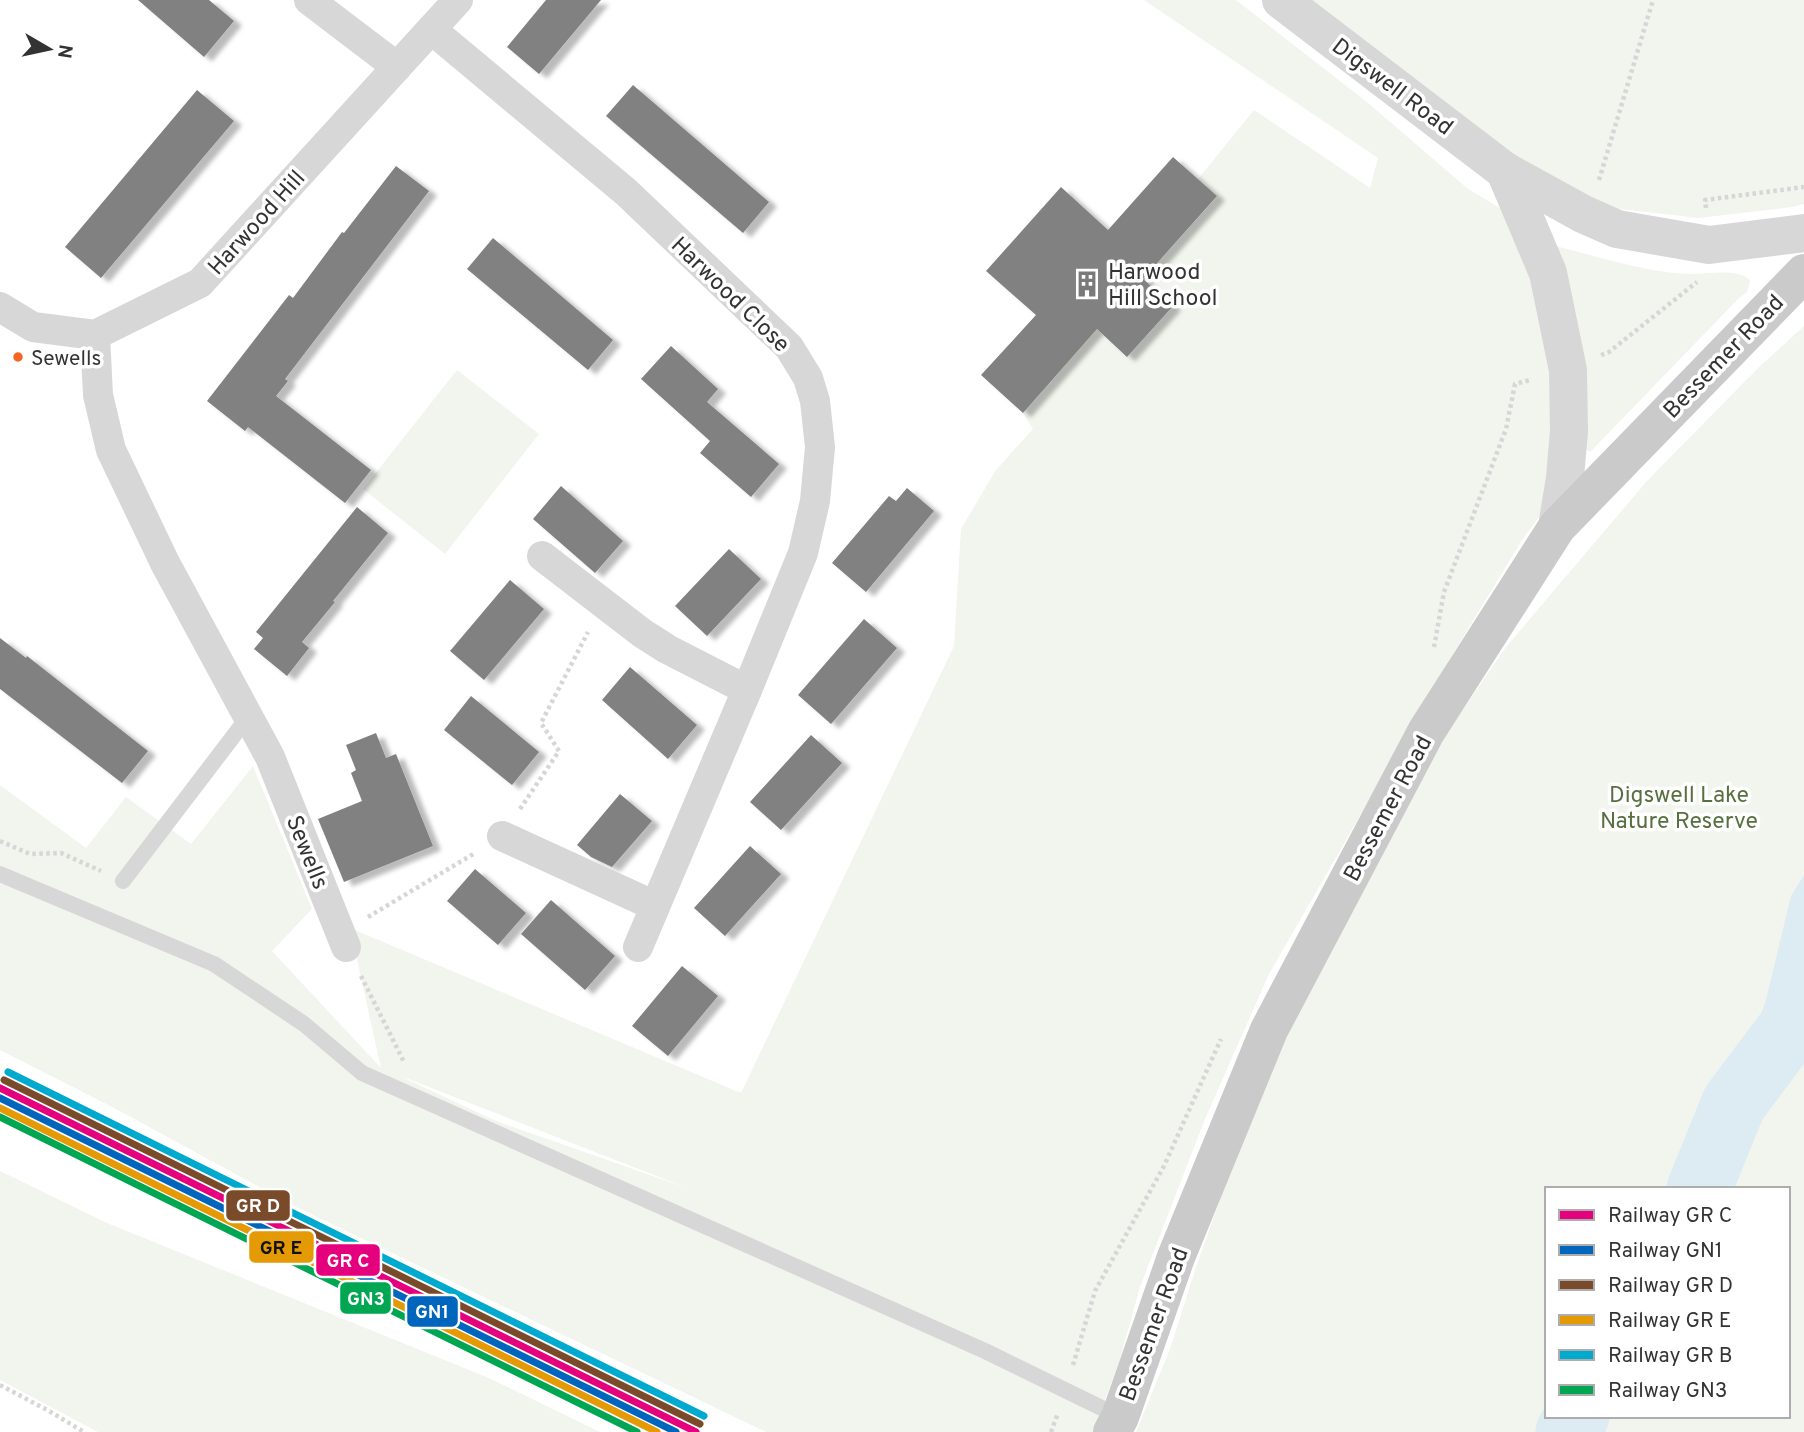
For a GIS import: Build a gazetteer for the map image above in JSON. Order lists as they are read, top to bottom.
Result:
{
  "streets": {
    "main road": ["Bessemer Road"],
    "street": [
      "Digswell Road",
      "Harwood Hill",
      "Harwood Close",
      "Sewells"
    ]
  },
  "crossings": [
    ["Digswell Road", "Bessemer Road"],
    ["Harwood Hill", "Harwood Close"],
    ["Harwood Hill", "Sewells"]
  ],
  "parks": ["Digswell Lake Nature Reserve"],
  "places": {
    "building": ["Harwood Hill School"],
    "other": ["Sewells"]
  },
  "lines": ["rail line GN1", "rail line GN3"],
  "legend": [
    "Railway GR C",
    "Railway GN1",
    "Railway GR D",
    "Railway GR E",
    "Railway GR B",
    "Railway GN3"
  ],
  "north": "right"
}
